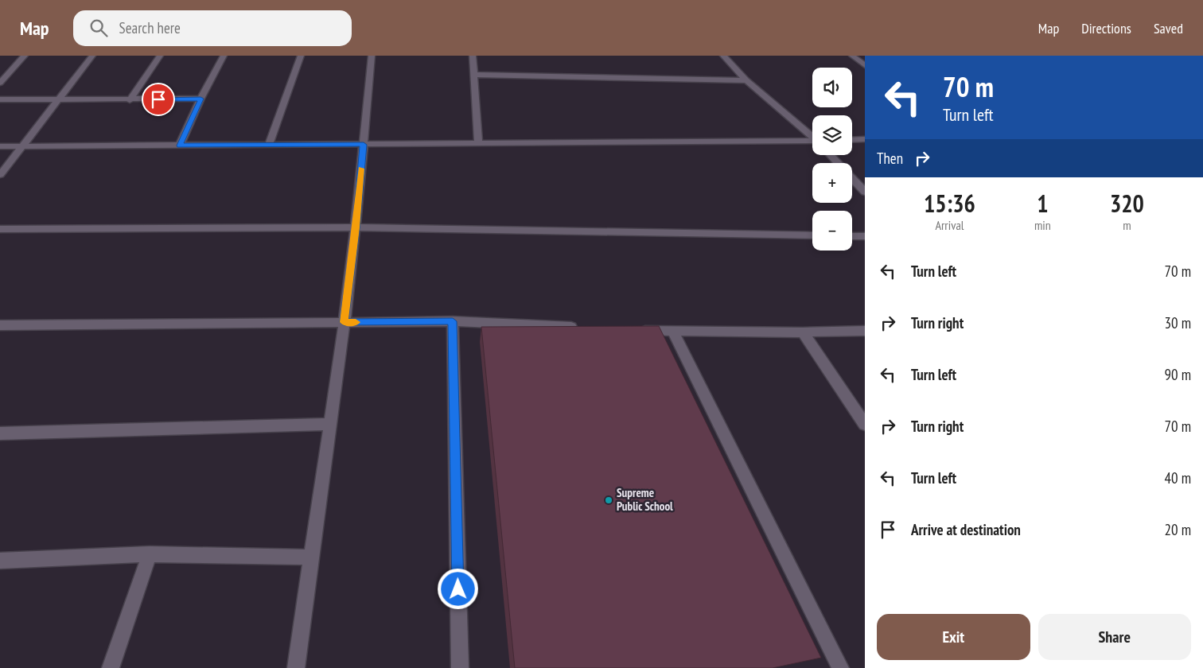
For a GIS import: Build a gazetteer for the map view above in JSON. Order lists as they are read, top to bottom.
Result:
{
  "places": ["Supreme Public School"],
  "page": {
    "header": "Map",
    "search": "Search here",
    "nav": ["Map", "Directions", "Saved"],
    "turn": ["70 m", "Turn left"],
    "map_buttons": ["+", "−"],
    "then": "Then",
    "eta": [
      "15:36",
      "Arrival",
      "1",
      "min",
      "320",
      "m"
    ],
    "list": [
      {
        "name": "Turn left",
        "value": "70 m"
      },
      {
        "name": "Turn right",
        "value": "30 m"
      },
      {
        "name": "Turn left",
        "value": "90 m"
      },
      {
        "name": "Turn right",
        "value": "70 m"
      },
      {
        "name": "Turn left",
        "value": "40 m"
      },
      {
        "name": "Arrive at destination",
        "value": "20 m"
      }
    ],
    "buttons": ["Exit", "Share"]
  }
}
